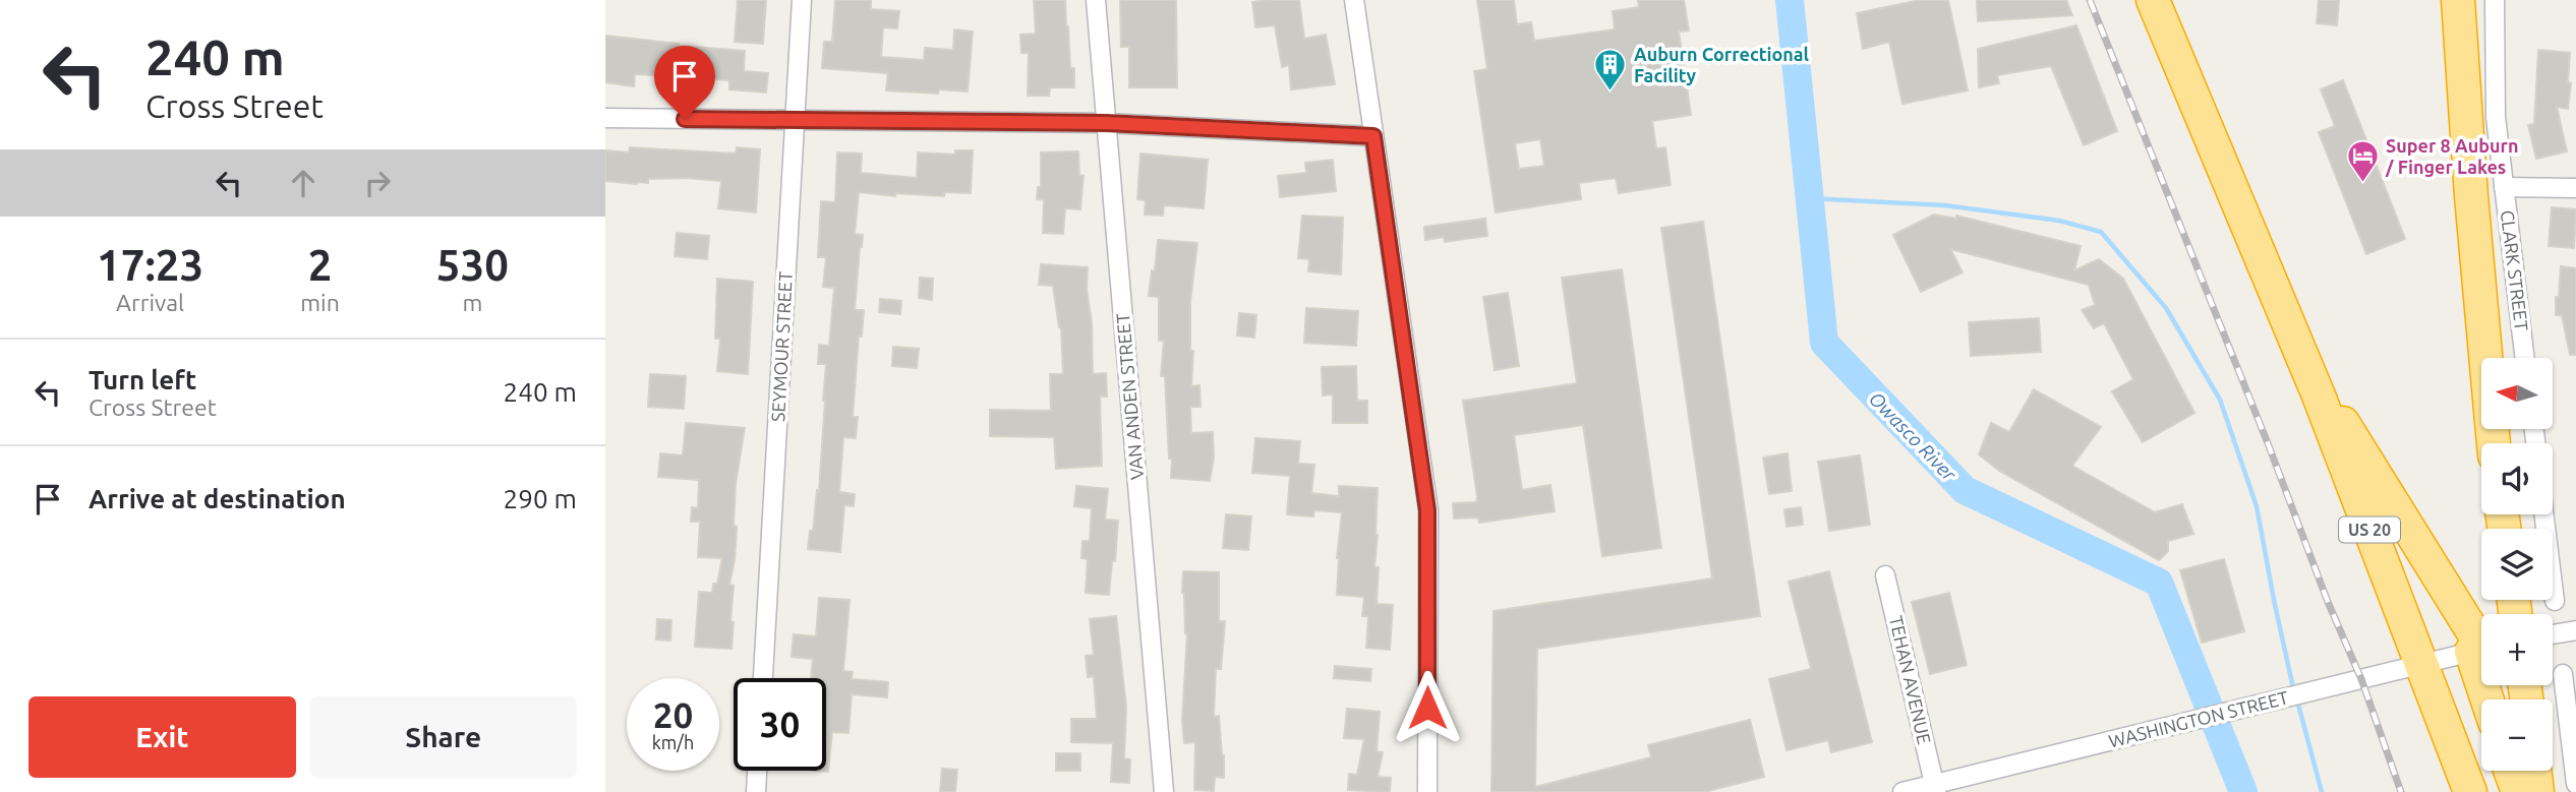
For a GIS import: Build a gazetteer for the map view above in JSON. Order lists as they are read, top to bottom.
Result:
{
  "streets": {
    "highway": ["US 20"],
    "street": [
      "CLARK STREET",
      "SEYMOUR STREET",
      "VAN ANDEN STREET",
      "TEHAN AVENUE",
      "WASHINGTON STREET"
    ]
  },
  "crossings": [
    ["US 20", "WASHINGTON STREET"],
    ["TEHAN AVENUE", "WASHINGTON STREET"]
  ],
  "water": ["Owasco River"],
  "places": {
    "building": ["Auburn Correctional Facility"],
    "hotel": ["Super 8 Auburn / Finger Lakes"]
  },
  "north": "left",
  "page": {
    "turn": ["240 m", "Cross Street"],
    "eta": [
      "17:23",
      "Arrival",
      "2",
      "min",
      "530",
      "m"
    ],
    "list": [
      {
        "name": "Turn left",
        "note": "Cross Street",
        "value": "240 m"
      },
      {
        "name": "Arrive at destination",
        "value": "290 m"
      }
    ],
    "map_buttons": ["+", "−"],
    "speed": "20 km/h",
    "limit": "30",
    "buttons": ["Exit", "Share"]
  }
}
